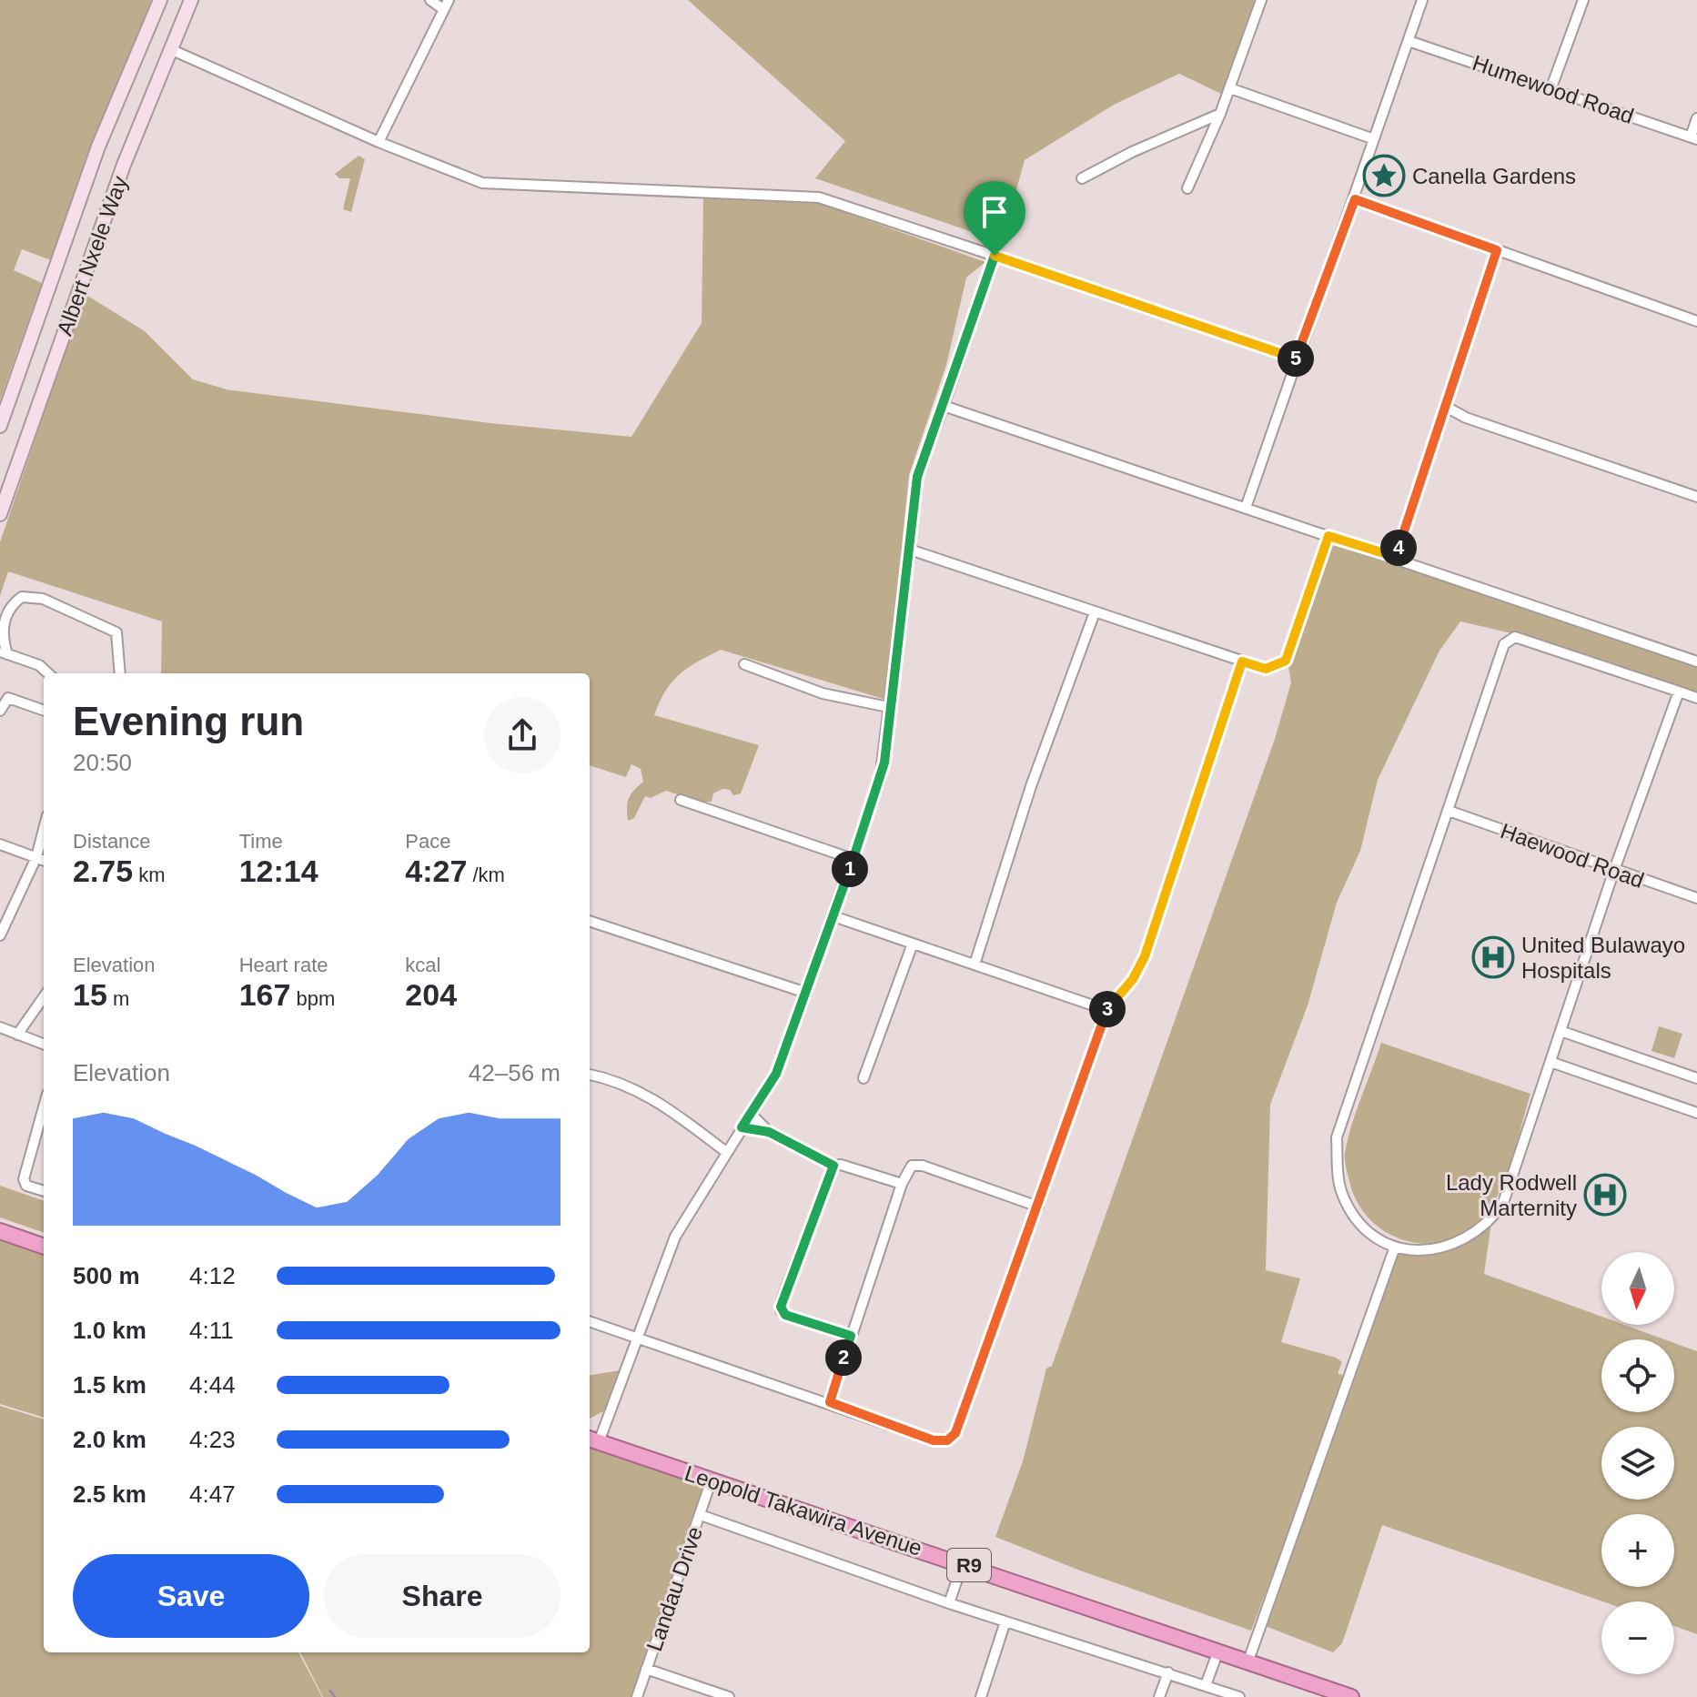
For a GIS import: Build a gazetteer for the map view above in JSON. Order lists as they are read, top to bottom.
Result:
{
  "streets": {
    "highway": ["Leopold Takawira Avenue", "R9"],
    "main road": ["Albert Nxele Way"],
    "street": ["Humewood Road", "Haewood Road", "Landau Drive"]
  },
  "crossings": [
    ["Leopold Takawira Avenue", "Landau Drive"]
  ],
  "places": {
    "place": ["Canella Gardens"],
    "hospital": ["United Bulawayo Hospitals", "Lady Rodwell Marternity"]
  },
  "north": "bottom",
  "page": {
    "pins": [
      "5",
      "4",
      "1",
      "3",
      "2"
    ],
    "heading": ["Evening run", "20:50"],
    "stats": [
      ["Distance", "2.75 km"],
      ["Time", "12:14"],
      ["Pace", "4:27 /km"],
      ["Elevation", "15 m"],
      ["Heart rate", "167 bpm"],
      ["kcal", "204"]
    ],
    "chart": ["Elevation", "42–56 m"],
    "list": [
      {
        "name": "500 m",
        "note": "4:12"
      },
      {
        "name": "1.0 km",
        "note": "4:11"
      },
      {
        "name": "1.5 km",
        "note": "4:44"
      },
      {
        "name": "2.0 km",
        "note": "4:23"
      },
      {
        "name": "2.5 km",
        "note": "4:47"
      }
    ],
    "map_buttons": ["+", "−"],
    "buttons": ["Save", "Share"]
  }
}
